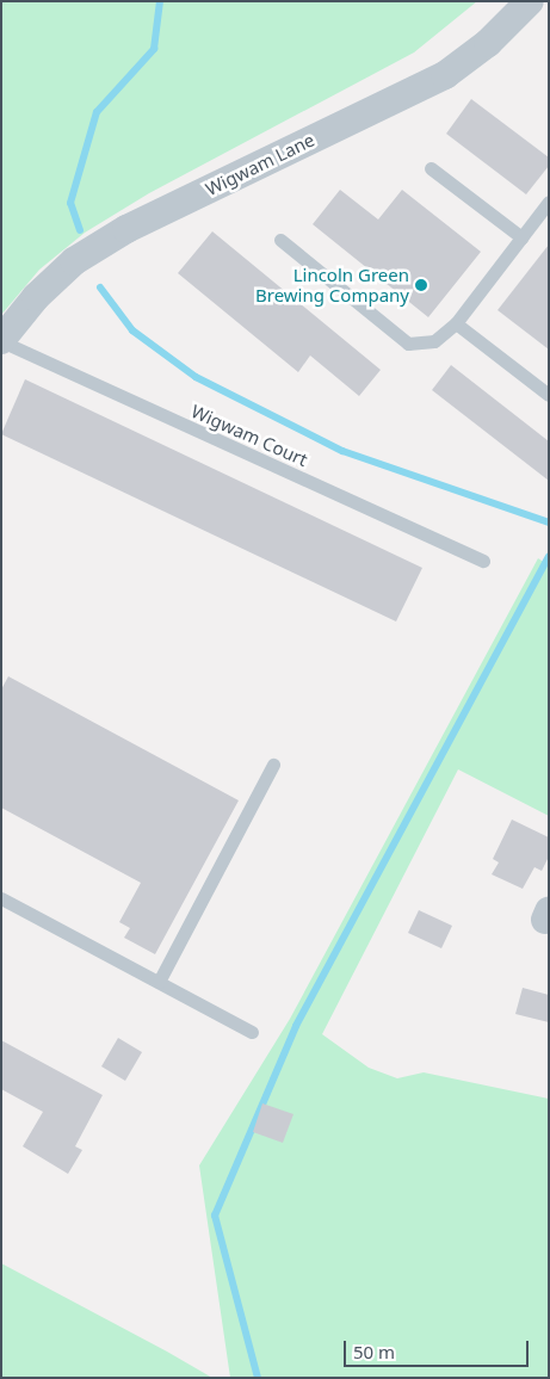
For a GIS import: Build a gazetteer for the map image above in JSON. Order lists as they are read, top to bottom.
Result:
{
  "streets": {
    "street": ["Wigwam Lane"],
    "lane": ["Wigwam Court"]
  },
  "crossings": [
    ["Wigwam Lane", "Wigwam Court"]
  ],
  "places": ["Lincoln Green Brewing Company"],
  "scale_bar": "50 m"
}
